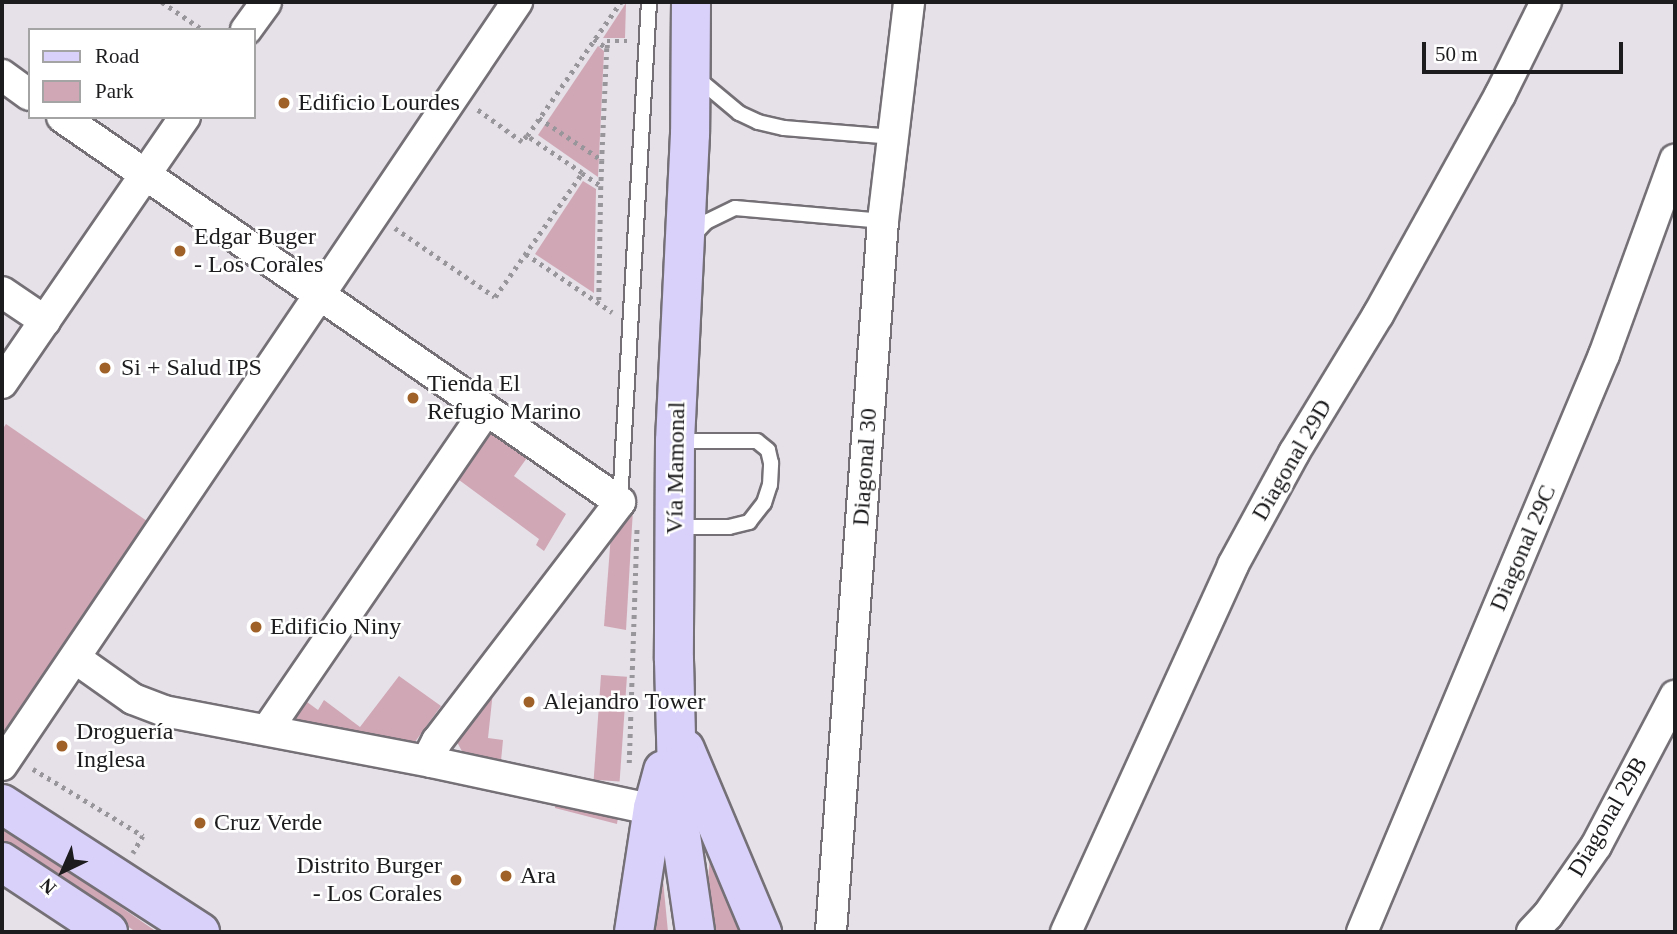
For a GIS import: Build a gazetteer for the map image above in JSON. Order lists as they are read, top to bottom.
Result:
{
  "streets": {
    "main road": ["Vía Mamonal"],
    "street": [
      "Diagonal 29D",
      "Diagonal 30",
      "Diagonal 29C",
      "Diagonal 29B"
    ]
  },
  "places": [
    "Edificio Lourdes",
    "Edgar Buger - Los Corales",
    "Si + Salud IPS",
    "Tienda El Refugio Marino",
    "Edificio Niny",
    "Alejandro Tower",
    "Droguería Inglesa",
    "Cruz Verde",
    "Ara",
    "Distrito Burger - Los Corales"
  ],
  "legend": ["Road", "Park"],
  "scale_bar": "50 m",
  "north": "bottom left"
}
